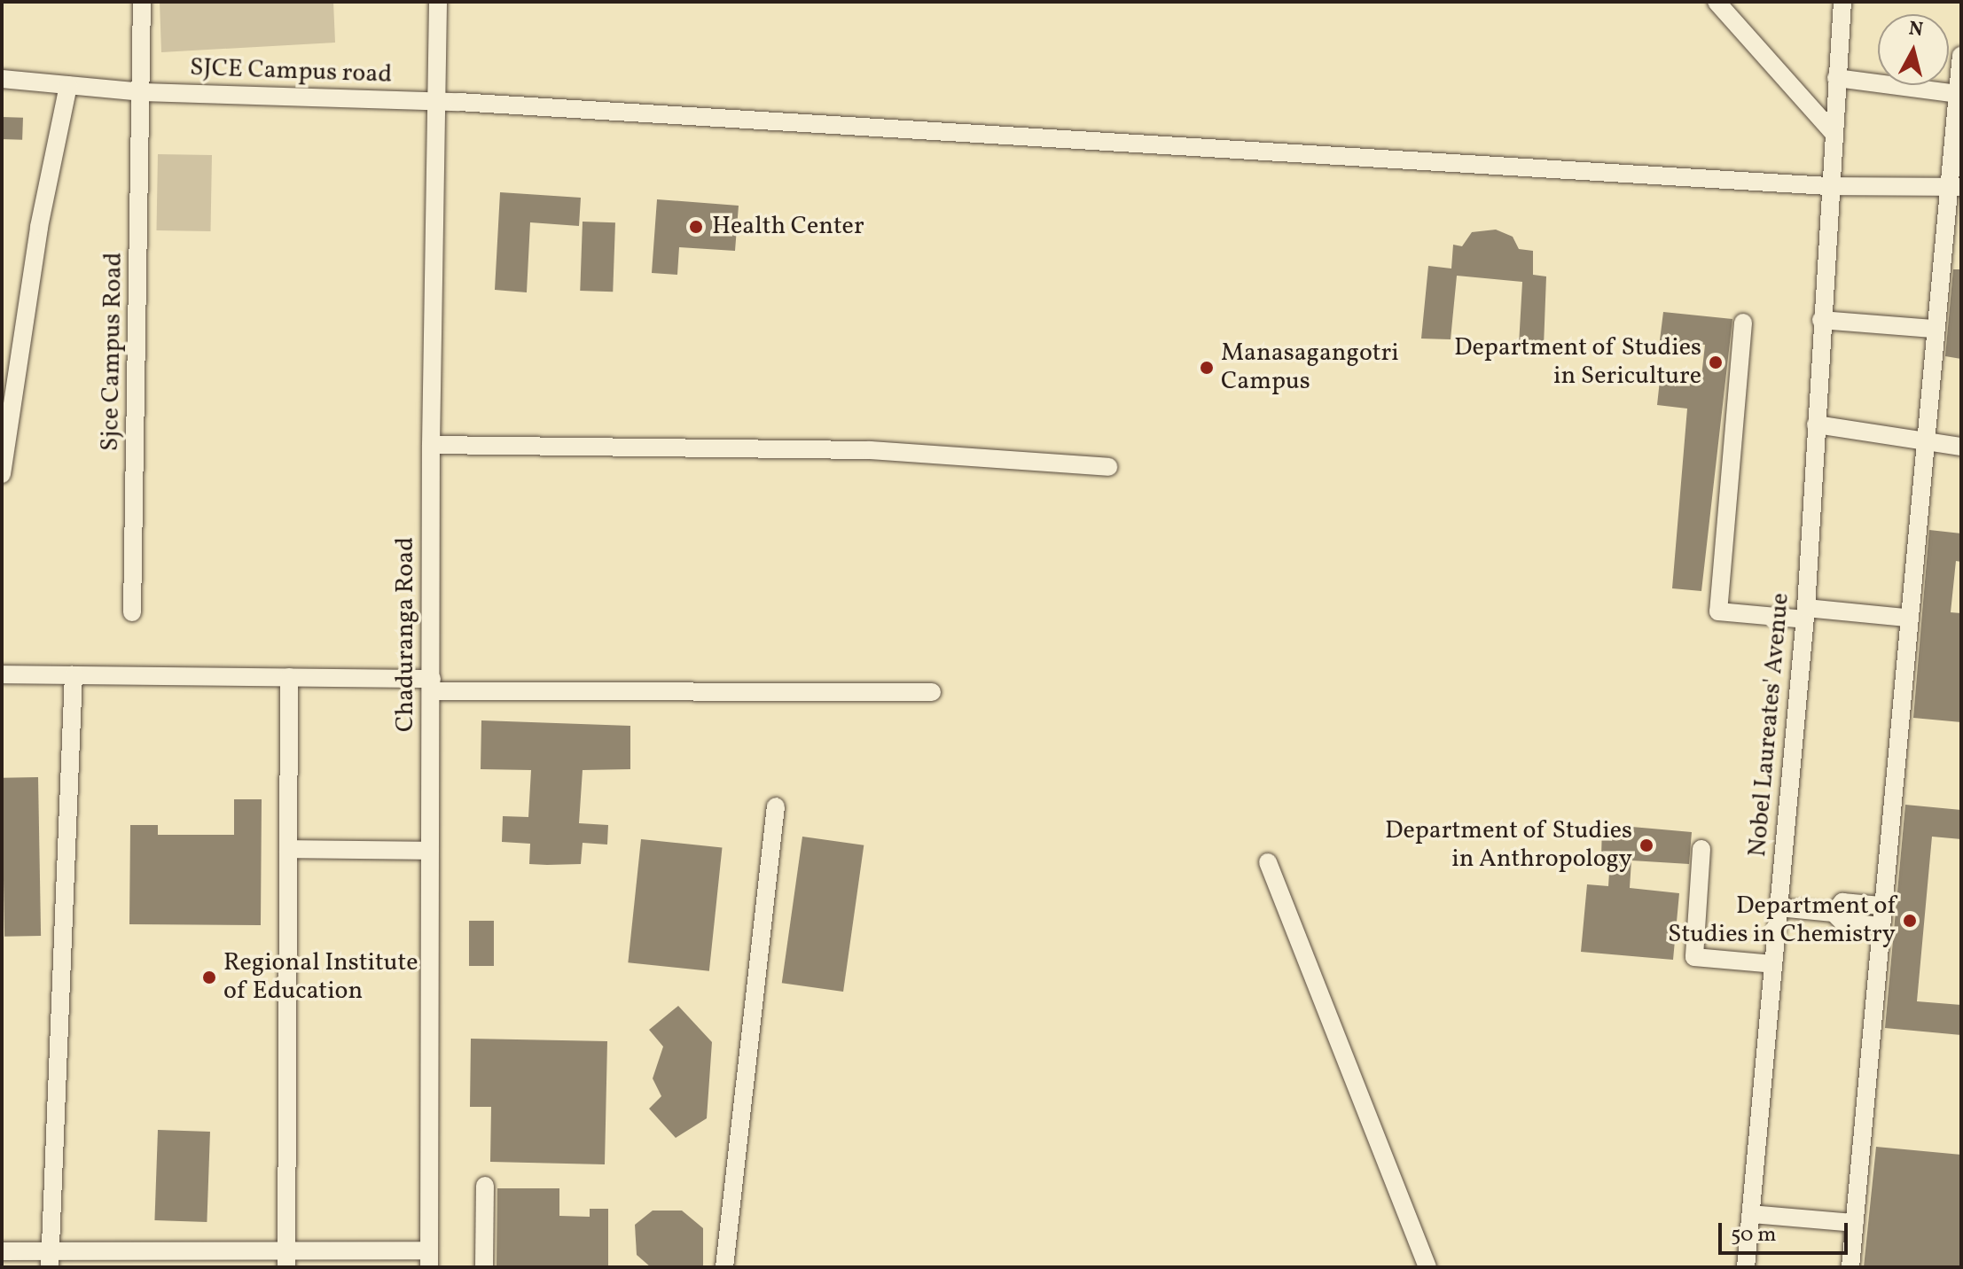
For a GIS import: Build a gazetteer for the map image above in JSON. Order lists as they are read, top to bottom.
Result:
{
  "streets": {
    "street": [
      "SJCE Campus road",
      "Sjce Campus Road",
      "Chaduranga Road",
      "Nobel Laureates' Avenue"
    ]
  },
  "crossings": [
    ["SJCE Campus road", "Sjce Campus Road"],
    ["SJCE Campus road", "Chaduranga Road"],
    ["SJCE Campus road", "Nobel Laureates' Avenue"]
  ],
  "places": [
    "Health Center",
    "Department of Studies in Sericulture",
    "Manasagangotri Campus",
    "Department of Studies in Anthropology",
    "Department of Studies in Chemistry",
    "Regional Institute of Education"
  ],
  "scale_bar": "50 m",
  "north": "top"
}
